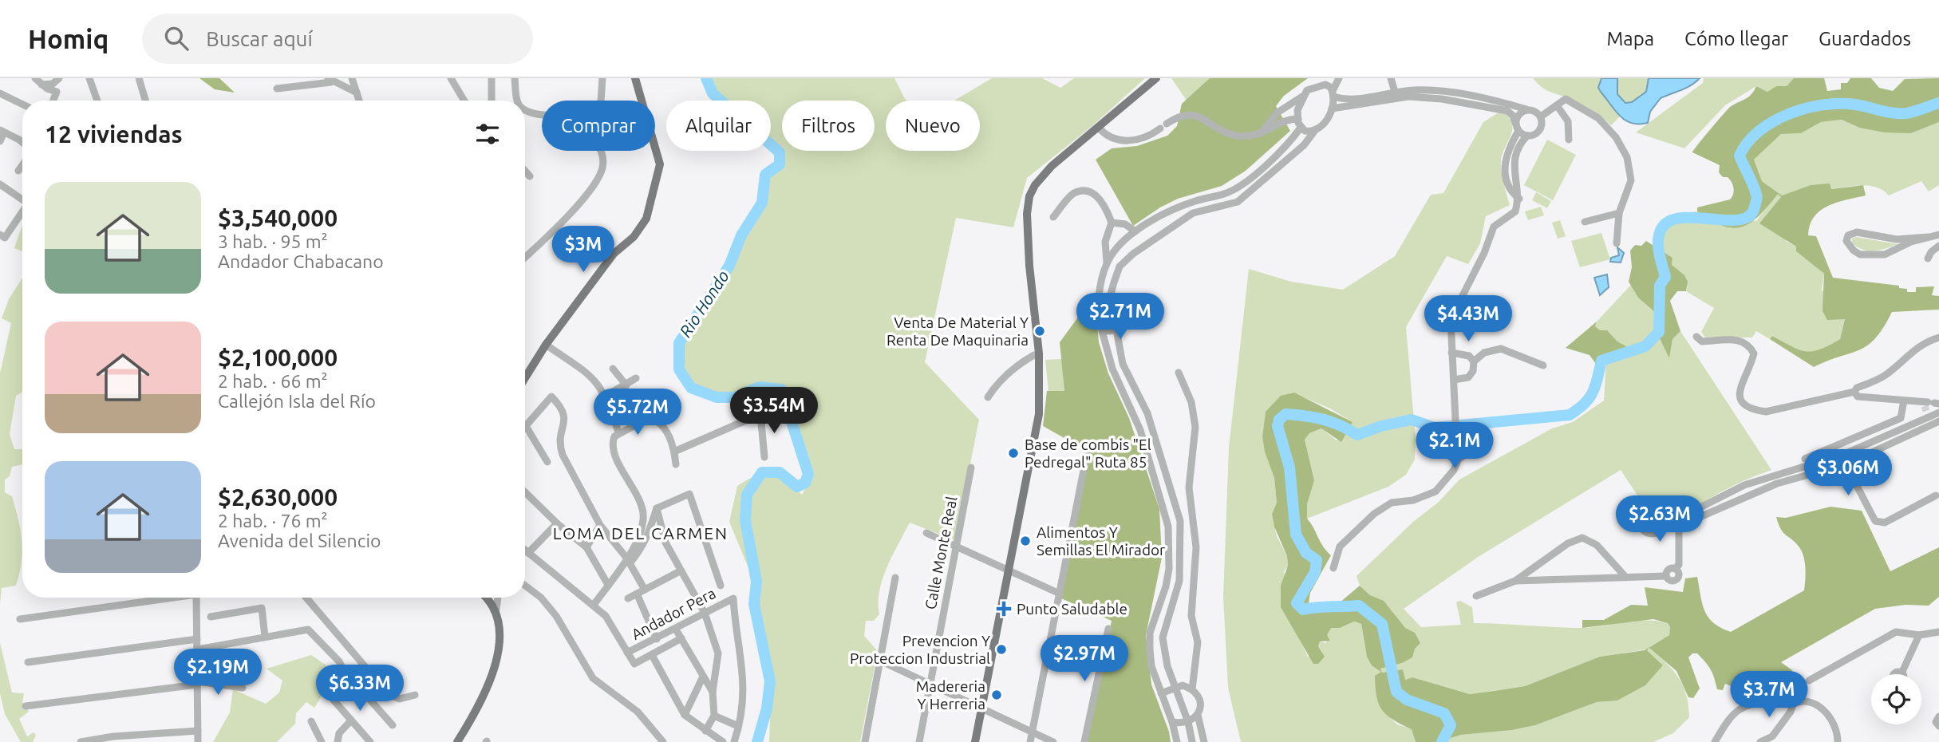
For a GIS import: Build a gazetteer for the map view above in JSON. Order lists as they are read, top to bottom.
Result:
{
  "streets": {
    "street": ["Calle Monte Real", "Andador Pera"]
  },
  "districts": ["LOMA DEL CARMEN"],
  "water": ["Rio Hondo"],
  "places": {
    "other": [
      "Venta De Material Y Renta De Maquinaria",
      "Base de combis \"El Pedregal\" Ruta 85",
      "Alimentos Y Semillas El Mirador",
      "Prevencion Y Proteccion Industrial",
      "Madereria Y Herreria"
    ],
    "health": ["Punto Saludable"]
  },
  "page": {
    "header": "Homiq",
    "search": "Buscar aquí",
    "nav": ["Mapa", "Cómo llegar", "Guardados"],
    "chip": [
      "Comprar",
      "Alquilar",
      "Filtros",
      "Nuevo"
    ],
    "heading": "12 viviendas",
    "list": [
      {
        "name": "$3,540,000",
        "note": "3 hab. · 95 m² · Andador Chabacano"
      },
      {
        "name": "$2,100,000",
        "note": "2 hab. · 66 m² · Callejón Isla del Río"
      },
      {
        "name": "$2,630,000",
        "note": "2 hab. · 76 m² · Avenida del Silencio"
      }
    ],
    "price": [
      "$3M",
      "$2.71M",
      "$4.43M",
      "$3.54M",
      "$5.72M",
      "$2.1M",
      "$3.06M",
      "$2.63M",
      "$2.97M",
      "$2.19M",
      "$6.33M",
      "$3.7M"
    ]
  }
}
